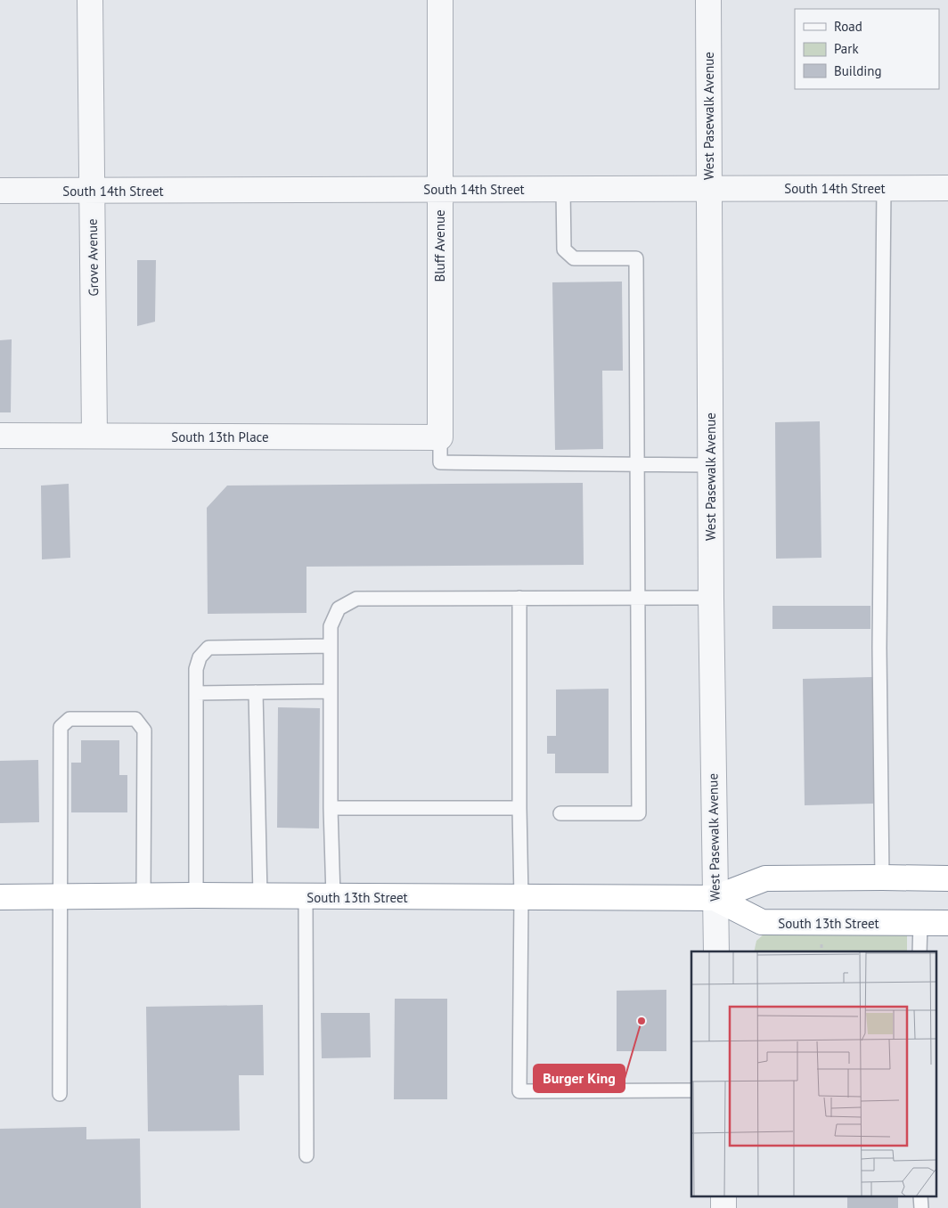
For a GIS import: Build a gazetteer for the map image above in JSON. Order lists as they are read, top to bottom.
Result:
{
  "streets": {
    "highway": ["South 13th Street"],
    "street": [
      "West Pasewalk Avenue",
      "South 14th Street",
      "Bluff Avenue",
      "Grove Avenue",
      "South 13th Place"
    ]
  },
  "crossings": [
    ["West Pasewalk Avenue", "South 14th Street"],
    ["West Pasewalk Avenue", "South 13th Street"],
    ["South 14th Street", "Bluff Avenue"],
    ["South 14th Street", "Grove Avenue"],
    ["Bluff Avenue", "South 13th Place"],
    ["Grove Avenue", "South 13th Place"]
  ],
  "places": ["Burger King"],
  "legend": ["Road", "Park", "Building"]
}
